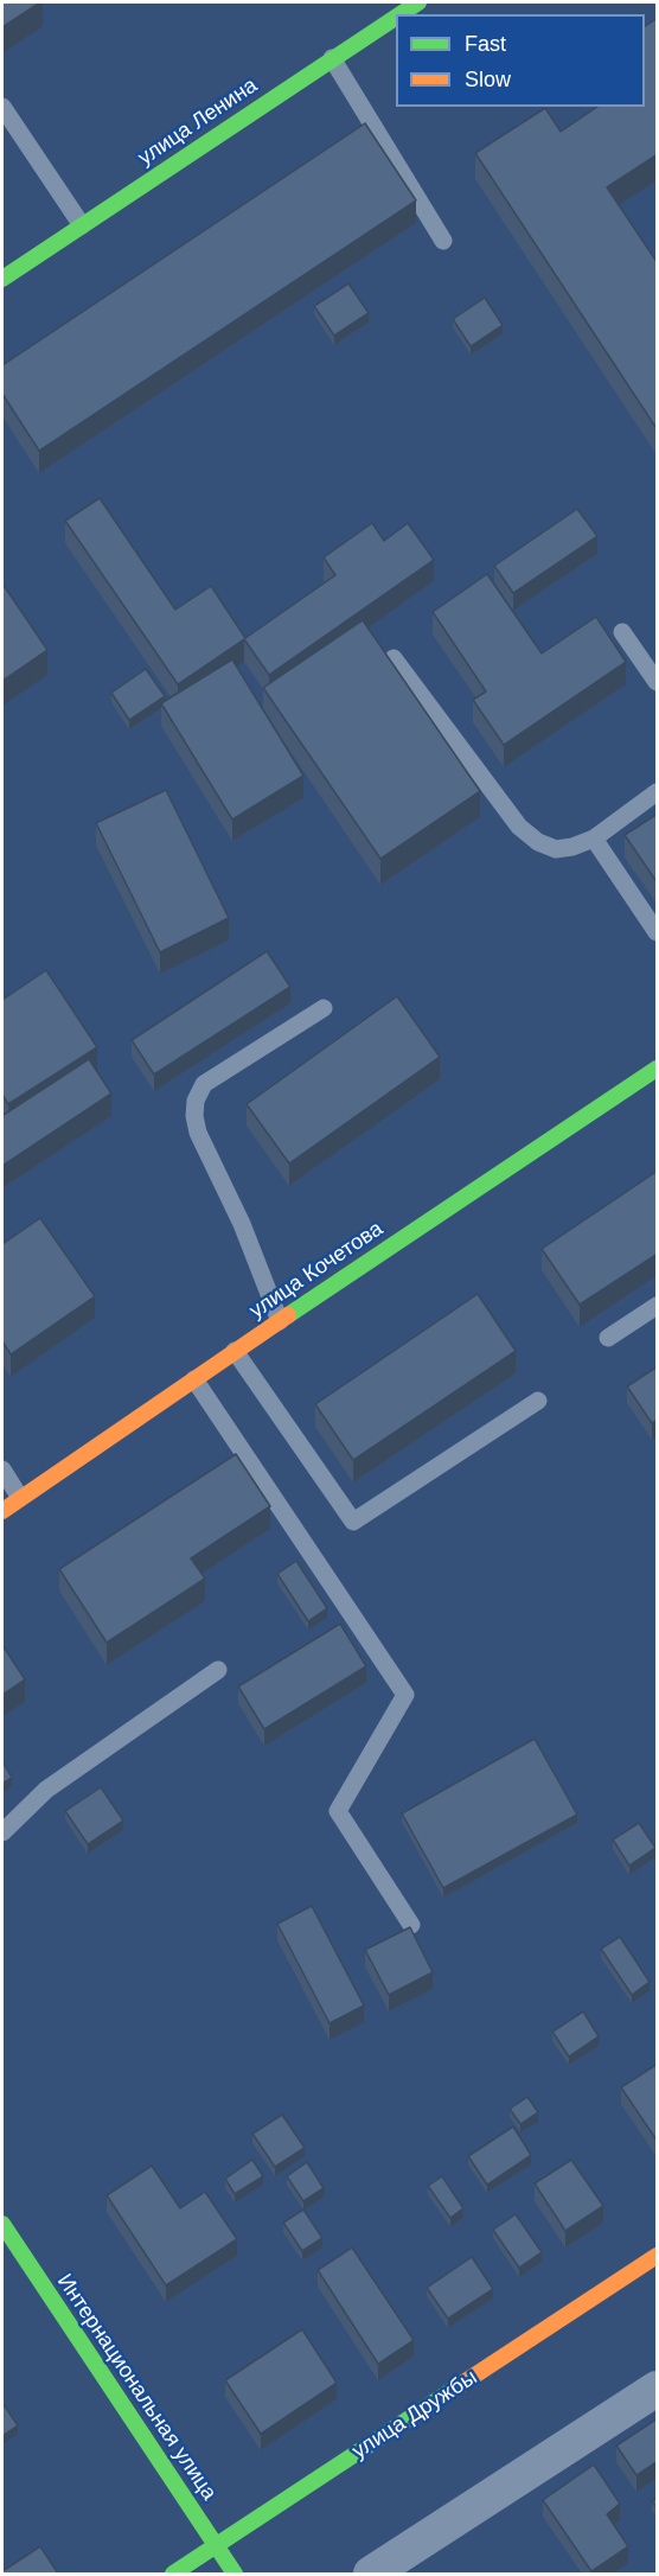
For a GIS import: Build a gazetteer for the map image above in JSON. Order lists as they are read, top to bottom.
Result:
{
  "streets": {
    "street": [
      "улица Ленина",
      "улица Кочетова",
      "Интернациональная улица",
      "улица Дружбы"
    ]
  },
  "crossings": [
    ["Интернациональная улица", "улица Дружбы"]
  ],
  "legend": ["Fast", "Slow"]
}
